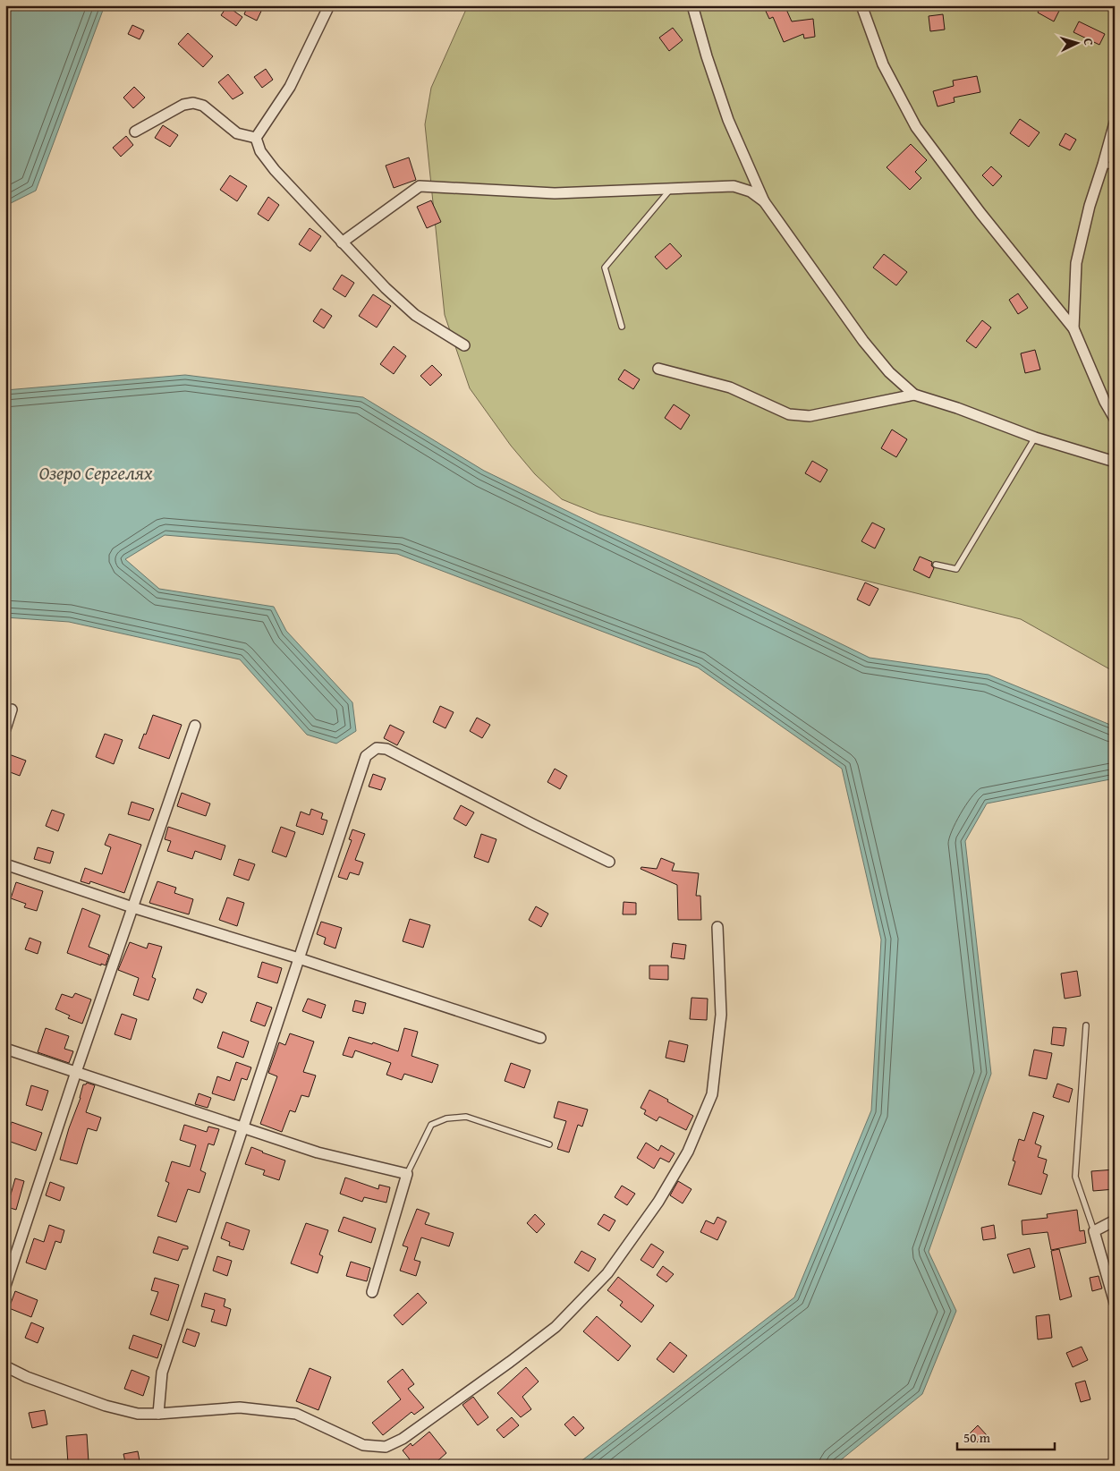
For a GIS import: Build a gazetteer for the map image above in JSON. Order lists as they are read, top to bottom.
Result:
{
  "water": ["Озеро Сергелях"],
  "scale_bar": "50 m",
  "north": "right"
}
